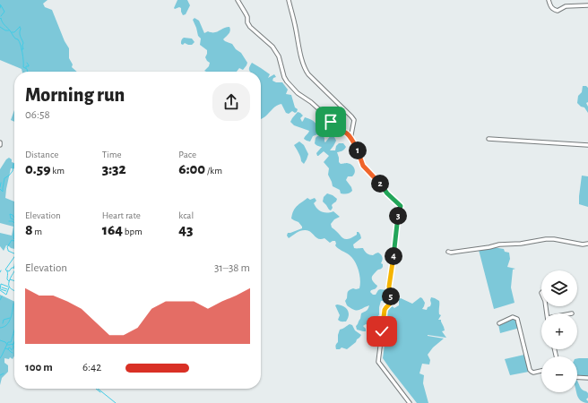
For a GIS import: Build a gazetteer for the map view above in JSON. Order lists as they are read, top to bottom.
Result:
{
  "page": {
    "heading": ["Morning run", "06:58"],
    "stats": [
      ["Distance", "0.59 km"],
      ["Time", "3:32"],
      ["Pace", "6:00 /km"],
      ["Elevation", "8 m"],
      ["Heart rate", "164 bpm"],
      ["kcal", "43"]
    ],
    "pins": [
      "1",
      "2",
      "3",
      "4",
      "5"
    ],
    "chart": ["Elevation", "31–38 m"],
    "map_buttons": ["+", "−"],
    "list": [
      {
        "name": "100 m",
        "note": "6:42"
      }
    ]
  }
}
